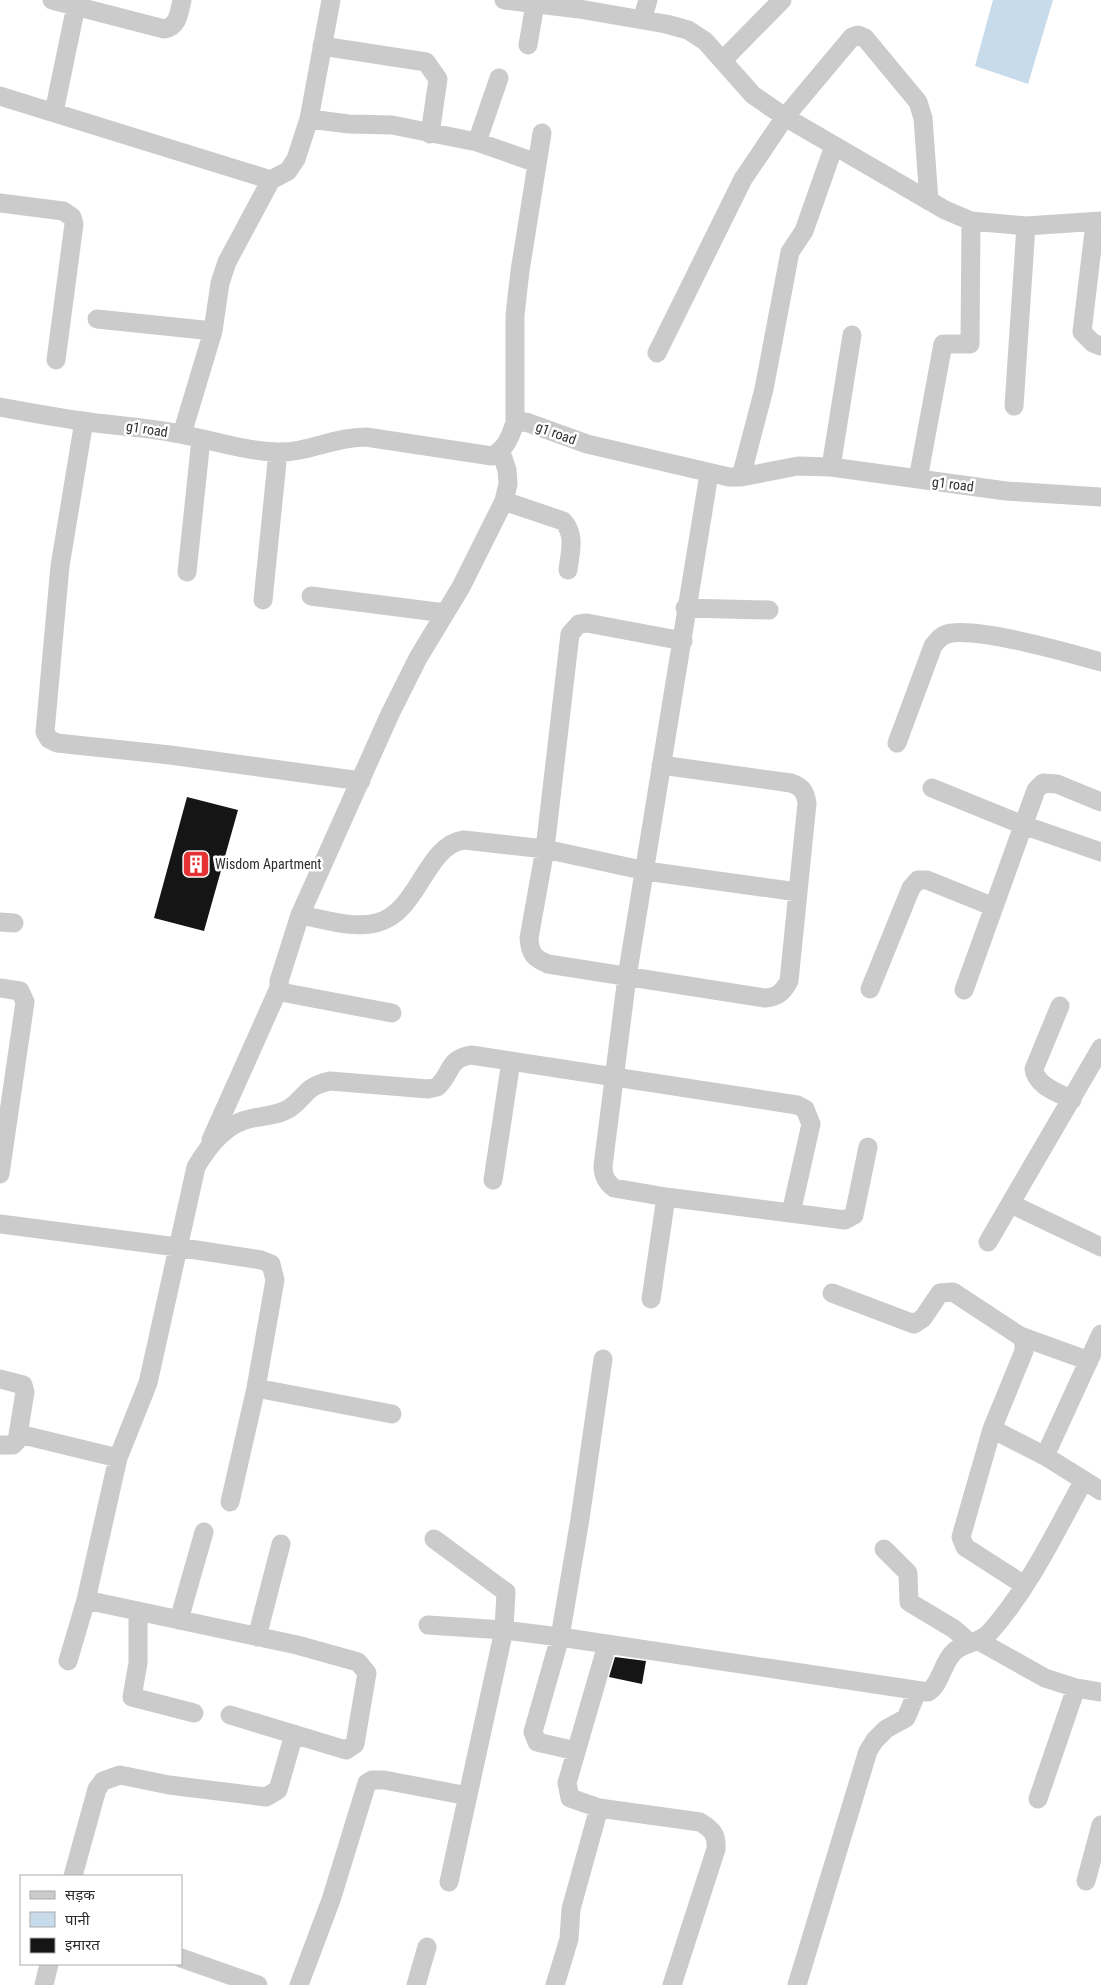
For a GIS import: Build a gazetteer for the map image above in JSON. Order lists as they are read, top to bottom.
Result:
{
  "streets": {
    "street": ["g1 road"]
  },
  "places": {
    "building": ["Wisdom Apartment"]
  },
  "legend": ["सड़क", "पानी", "इमारत"]
}
